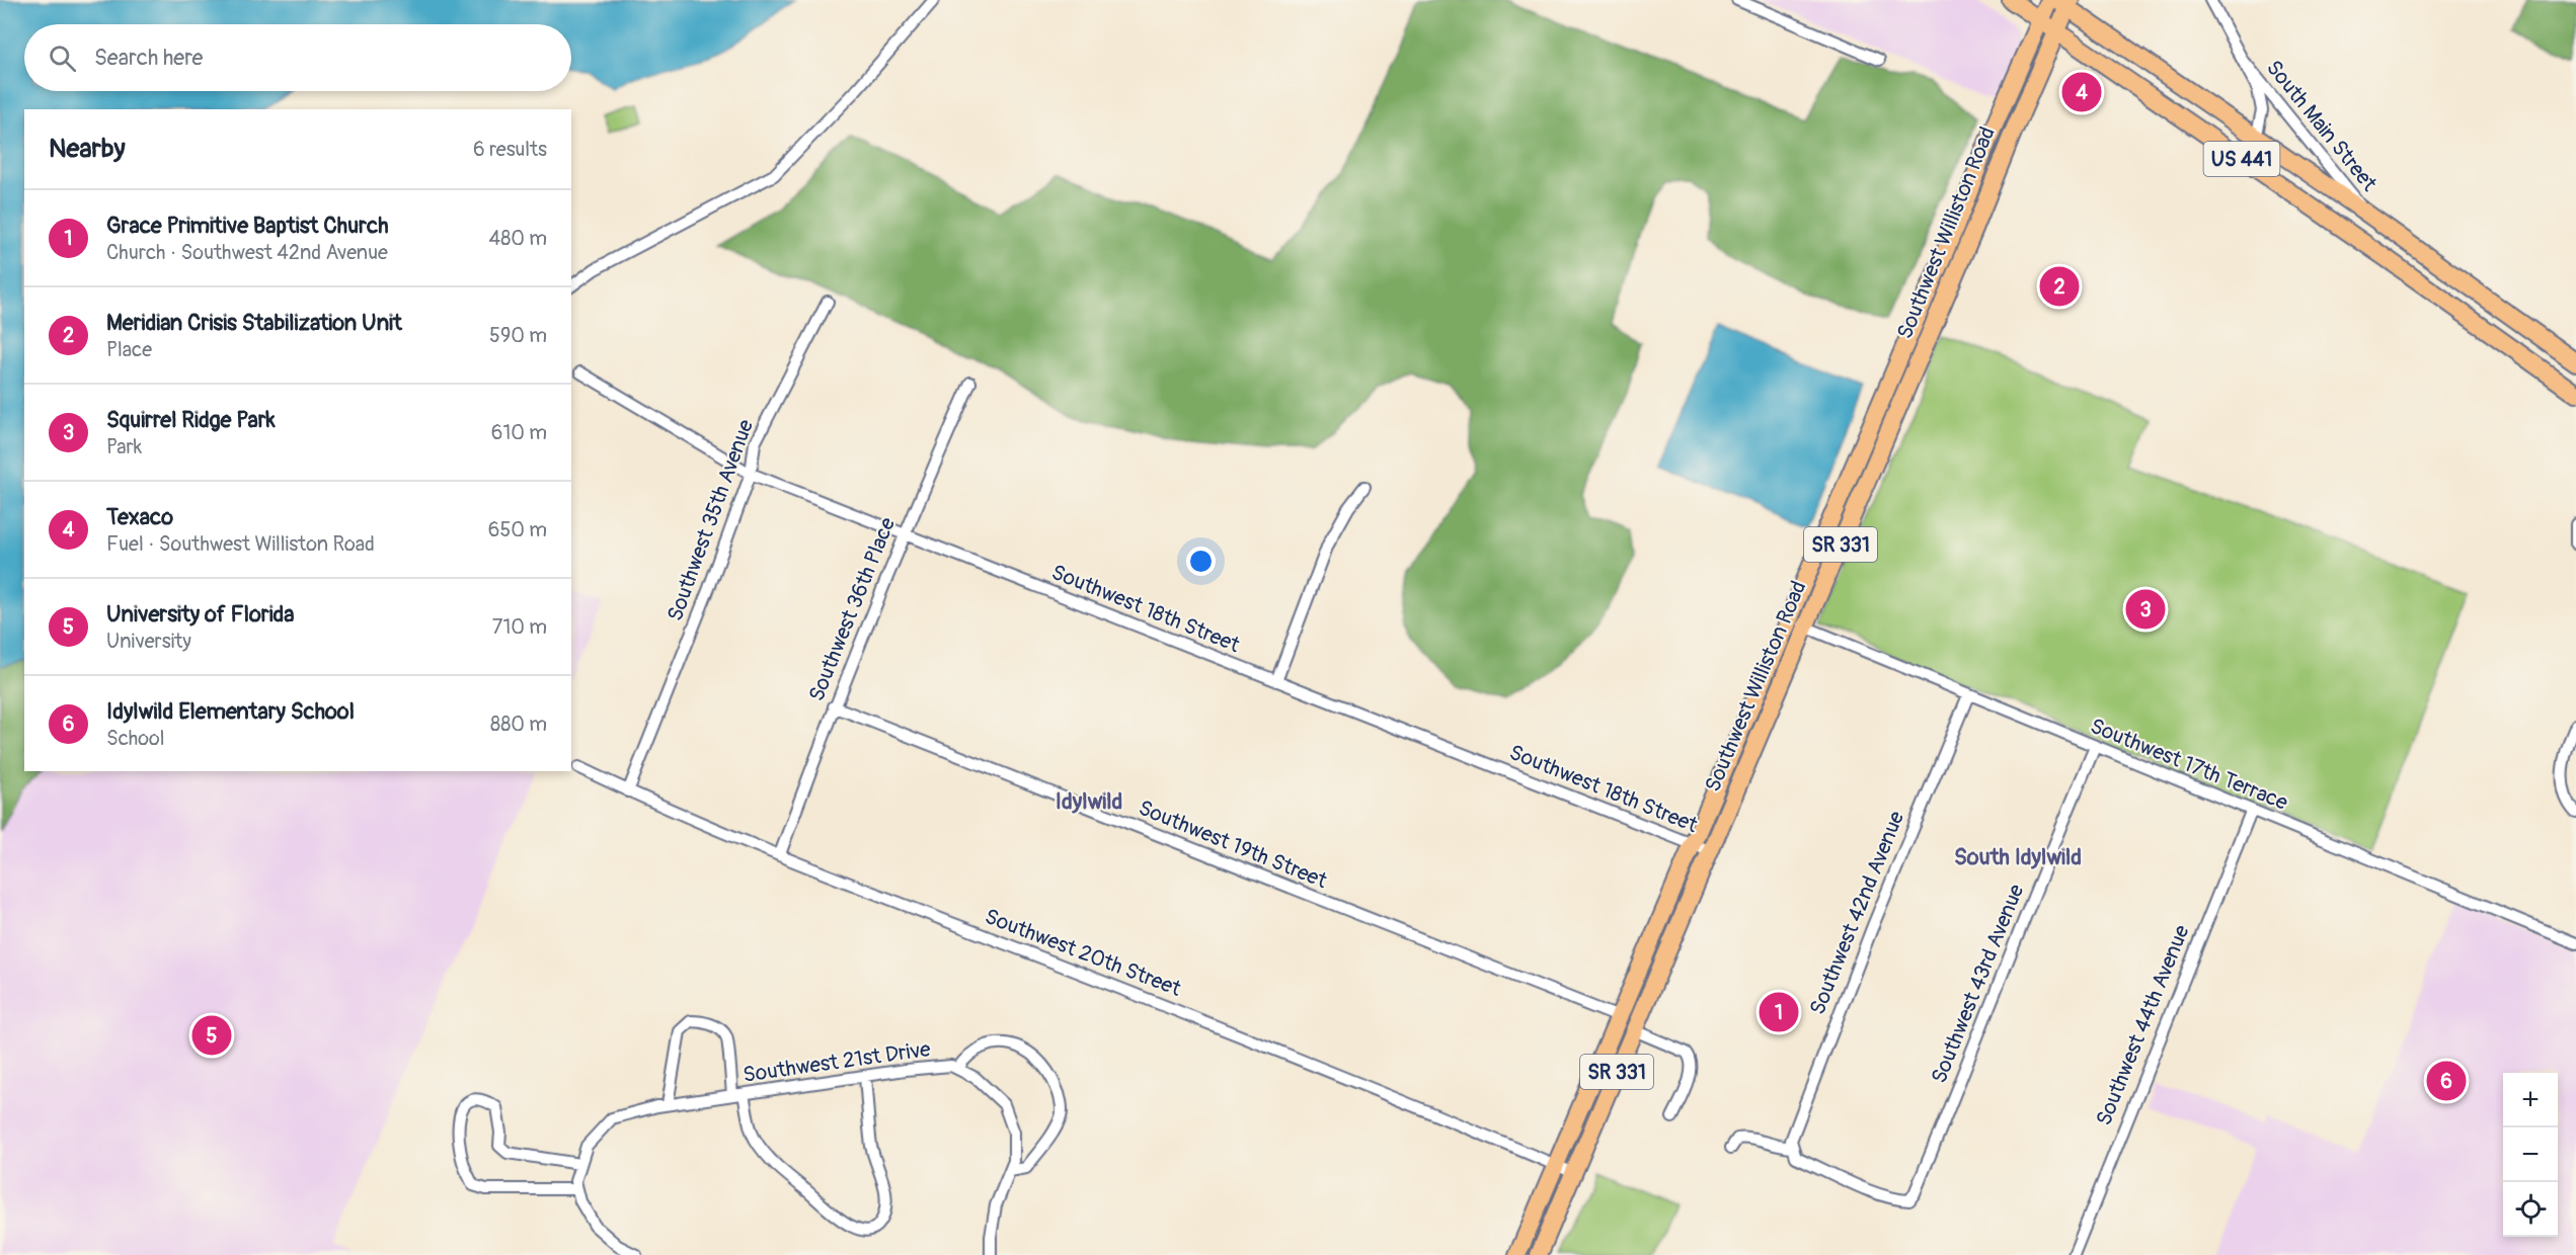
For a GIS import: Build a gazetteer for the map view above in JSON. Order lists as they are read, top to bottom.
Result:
{
  "streets": {
    "main road": ["US 441", "Southwest Williston Road", "SR 331"],
    "street": [
      "South Main Street",
      "Southwest 35th Avenue",
      "Southwest 18th Street",
      "Southwest 36th Place",
      "Southwest 17th Terrace",
      "Southwest 19th Street",
      "Southwest 42nd Avenue",
      "Southwest 20th Street",
      "Southwest 43rd Avenue",
      "Southwest 44th Avenue",
      "Southwest 21st Drive"
    ]
  },
  "crossings": [
    ["South Main Street", "US 441"],
    ["US 441", "Southwest Williston Road"],
    ["Southwest Williston Road", "Southwest 18th Street"],
    ["Southwest Williston Road", "Southwest 17th Terrace"],
    ["Southwest Williston Road", "Southwest 19th Street"],
    ["Southwest Williston Road", "Southwest 20th Street"],
    ["Southwest 35th Avenue", "Southwest 18th Street"],
    ["Southwest 35th Avenue", "Southwest 20th Street"],
    ["Southwest 18th Street", "Southwest 36th Place"],
    ["Southwest 36th Place", "Southwest 19th Street"],
    ["Southwest 36th Place", "Southwest 20th Street"],
    ["Southwest 17th Terrace", "Southwest 42nd Avenue"],
    ["Southwest 17th Terrace", "Southwest 43rd Avenue"],
    ["Southwest 17th Terrace", "Southwest 44th Avenue"],
    ["Southwest 42nd Avenue", "Southwest 43rd Avenue"]
  ],
  "districts": ["Idylwild", "South Idylwild"],
  "page": {
    "search": "Search here",
    "pins": [
      "4",
      "2",
      "3",
      "1",
      "5",
      "6"
    ],
    "heading": ["Nearby", "6 results"],
    "list": [
      {
        "mark": "1",
        "name": "Grace Primitive Baptist Church",
        "note": "Church · Southwest 42nd Avenue",
        "value": "480 m"
      },
      {
        "mark": "2",
        "name": "Meridian Crisis Stabilization Unit",
        "note": "Place",
        "value": "590 m"
      },
      {
        "mark": "3",
        "name": "Squirrel Ridge Park",
        "note": "Park",
        "value": "610 m"
      },
      {
        "mark": "4",
        "name": "Texaco",
        "note": "Fuel · Southwest Williston Road",
        "value": "650 m"
      },
      {
        "mark": "5",
        "name": "University of Florida",
        "note": "University",
        "value": "710 m"
      },
      {
        "mark": "6",
        "name": "Idylwild Elementary School",
        "note": "School",
        "value": "880 m"
      }
    ],
    "map_buttons": ["+", "−"]
  }
}
